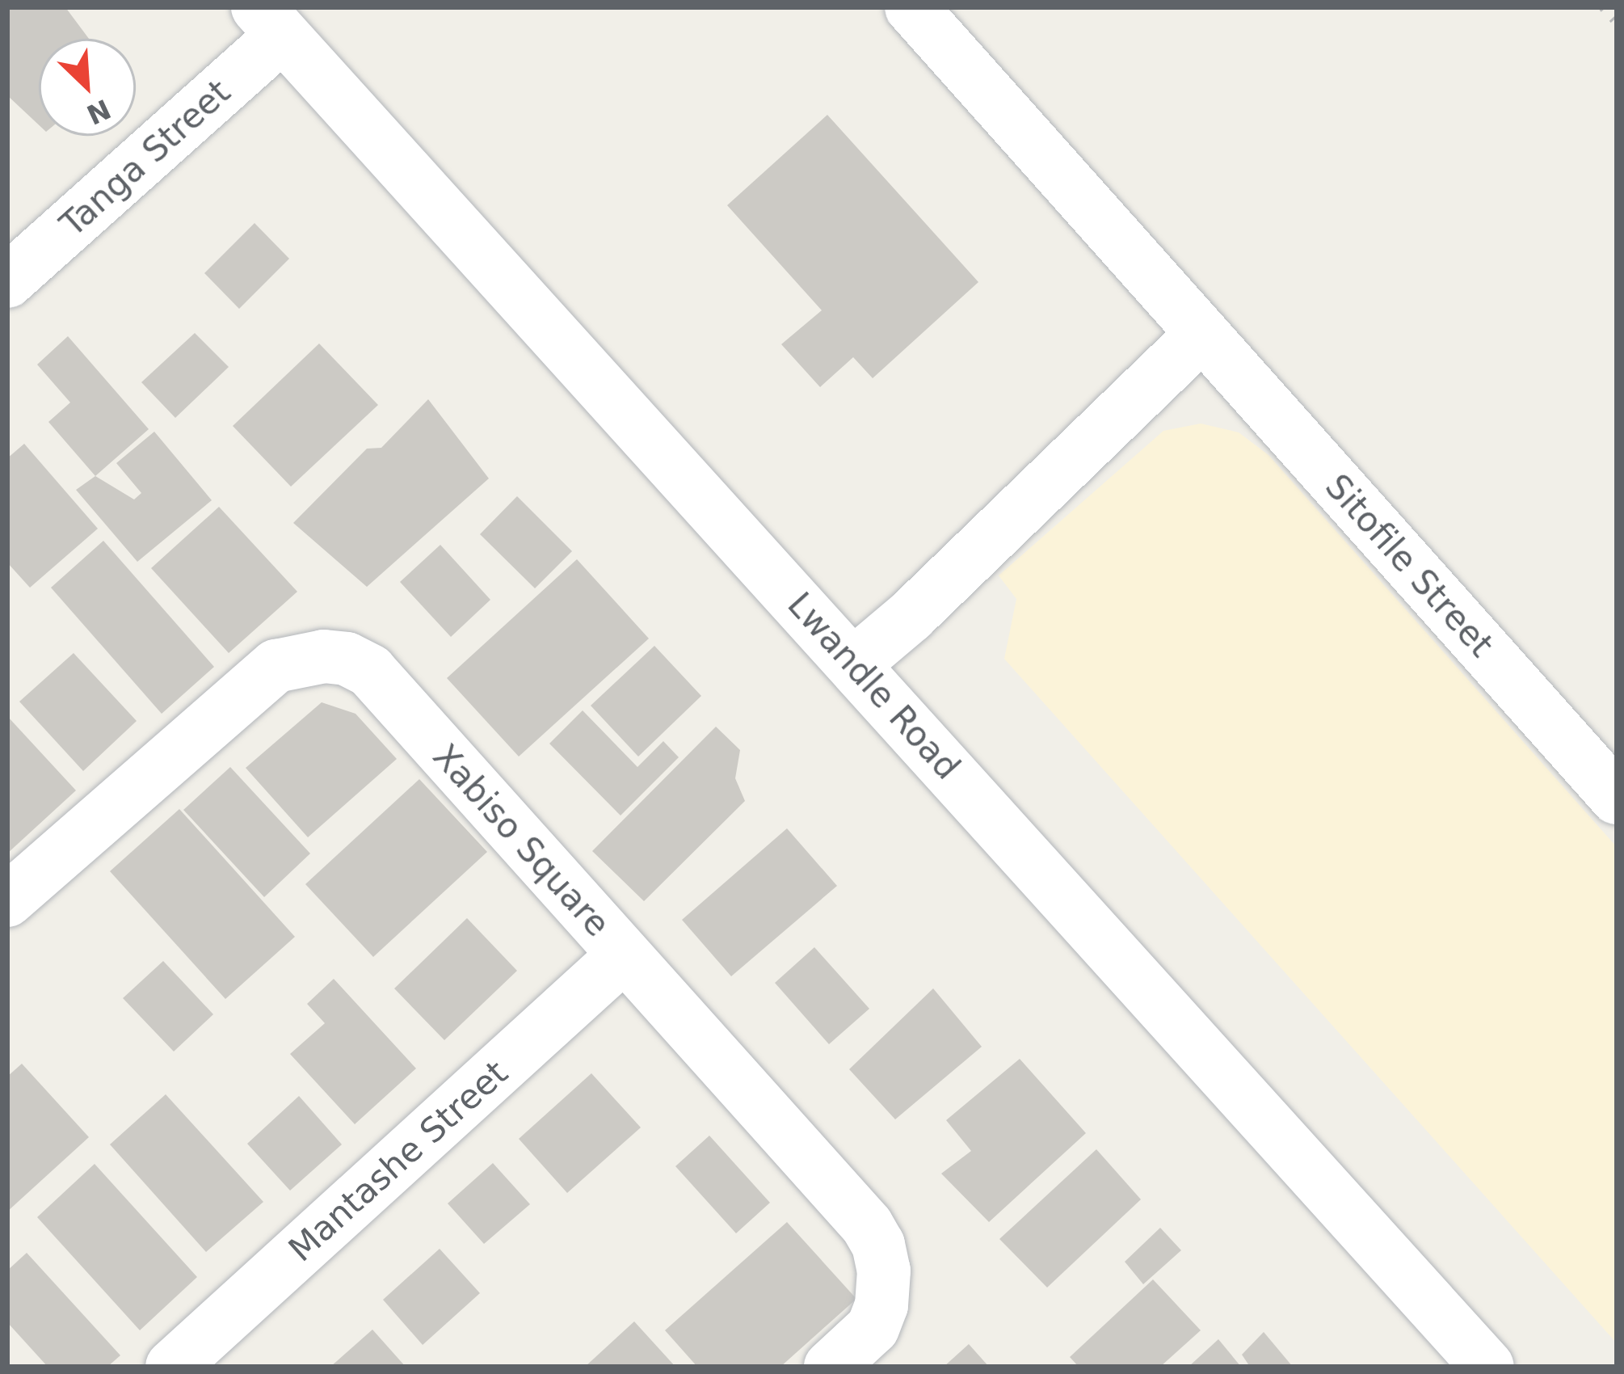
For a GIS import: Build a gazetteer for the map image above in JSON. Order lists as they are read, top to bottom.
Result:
{
  "streets": {
    "street": [
      "Tanga Street",
      "Sitofile Street",
      "Lwandle Road",
      "Xabiso Square",
      "Mantashe Street"
    ]
  },
  "crossings": [
    ["Tanga Street", "Lwandle Road"],
    ["Xabiso Square", "Mantashe Street"]
  ],
  "north": "bottom right"
}
